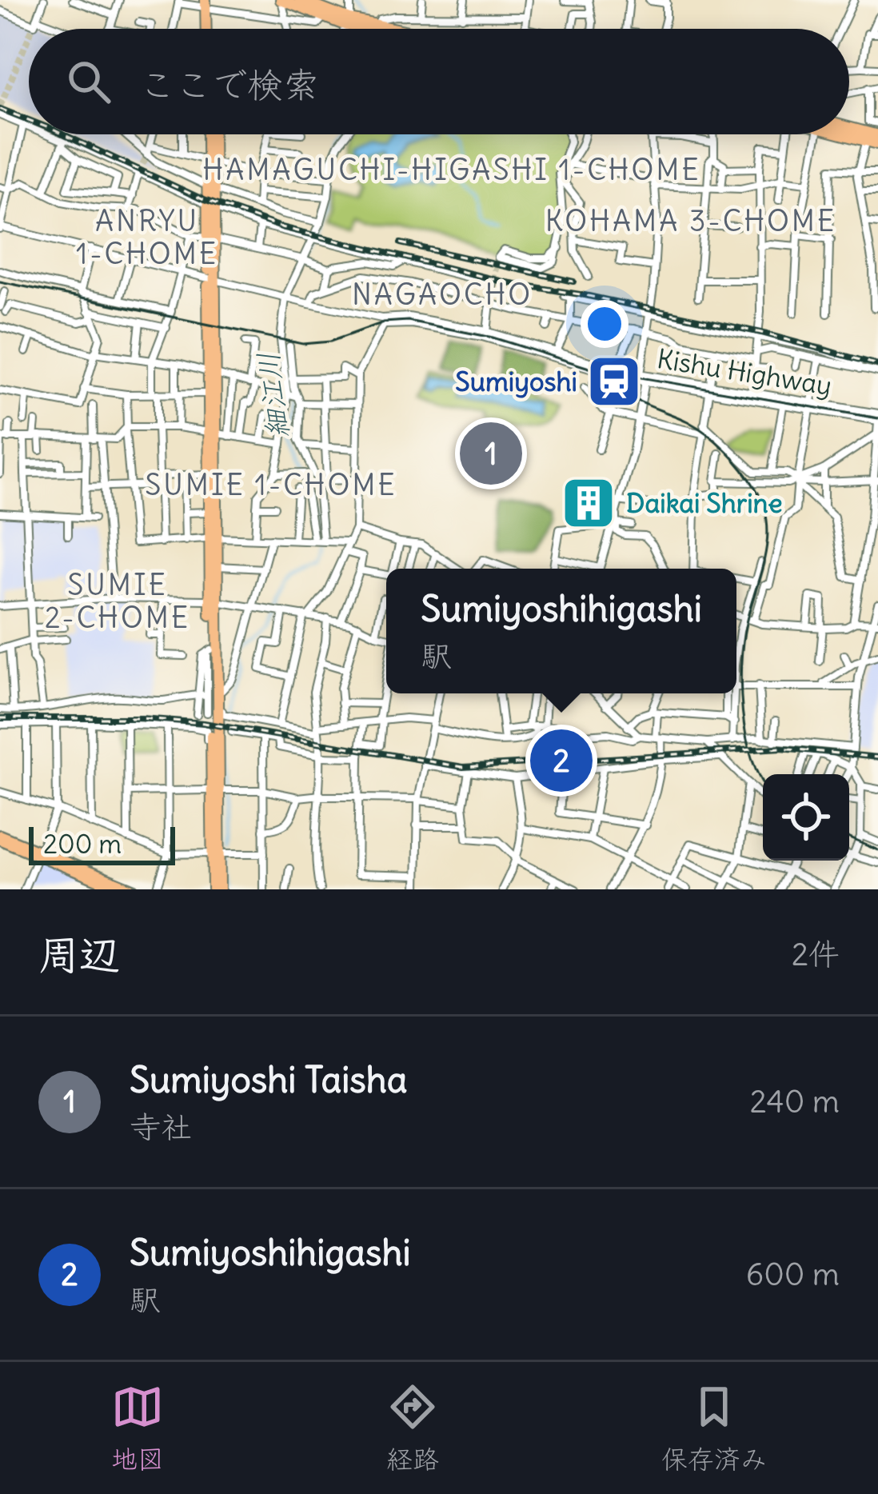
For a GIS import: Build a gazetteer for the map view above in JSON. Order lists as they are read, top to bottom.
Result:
{
  "streets": {
    "street": ["Kishu Highway"]
  },
  "districts": [
    "HAMAGUCHI-HIGASHI 1-CHOME",
    "ANRYU 1-CHOME",
    "KOHAMA 3-CHOME",
    "NAGAOCHO",
    "SUMIE 1-CHOME",
    "SUMIE 2-CHOME"
  ],
  "water": ["細江川"],
  "places": {
    "station": ["Sumiyoshi"],
    "building": ["Daikai Shrine"]
  },
  "scale_bar": "200 m",
  "page": {
    "search": "ここで検索",
    "pins": ["1", "2"],
    "popup": ["Sumiyoshihigashi", "駅"],
    "scale": "200 m",
    "heading": ["周辺", "2件"],
    "list": [
      {
        "mark": "1",
        "name": "Sumiyoshi Taisha",
        "note": "寺社",
        "value": "240 m"
      },
      {
        "mark": "2",
        "name": "Sumiyoshihigashi",
        "note": "駅",
        "value": "600 m"
      }
    ],
    "nav": ["地図", "経路", "保存済み"]
  }
}
